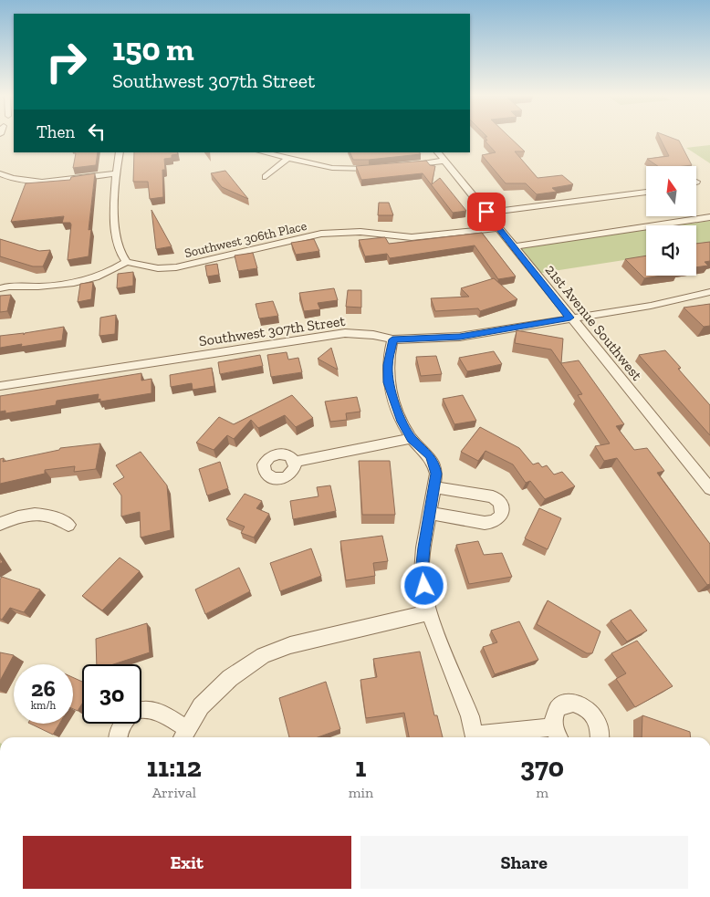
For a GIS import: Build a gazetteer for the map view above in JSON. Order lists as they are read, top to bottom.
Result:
{
  "streets": {
    "street": ["Southwest 306th Place", "21st Avenue Southwest", "Southwest 307th Street"]
  },
  "crossings": [
    ["Southwest 306th Place", "21st Avenue Southwest"],
    ["21st Avenue Southwest", "Southwest 307th Street"]
  ],
  "north": "top",
  "page": {
    "turn": ["150 m", "Southwest 307th Street"],
    "then": "Then",
    "speed": "26 km/h",
    "limit": "30",
    "eta": [
      "11:12",
      "Arrival",
      "1",
      "min",
      "370",
      "m"
    ],
    "buttons": ["Exit", "Share"]
  }
}
